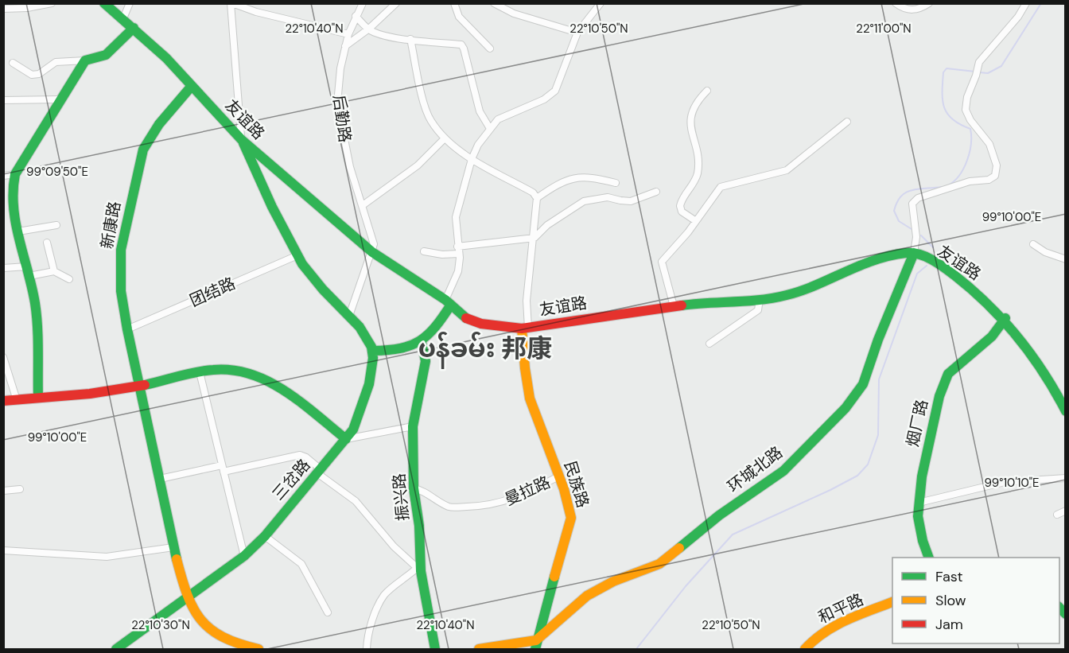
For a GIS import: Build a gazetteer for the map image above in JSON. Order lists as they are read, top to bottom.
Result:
{
  "streets": {
    "main road": [
      "友谊路",
      "新康路",
      "烟厂路",
      "环城北路",
      "三岔路",
      "民族路",
      "振兴路",
      "和平路"
    ],
    "street": ["后勤路", "团结路", "曼拉路"]
  },
  "crossings": [
    ["后勤路", "友谊路"],
    ["友谊路", "新康路"],
    ["友谊路", "烟厂路"],
    ["友谊路", "环城北路"],
    ["友谊路", "民族路"],
    ["新康路", "团结路"],
    ["新康路", "三岔路"],
    ["环城北路", "民族路"],
    ["民族路", "曼拉路"],
    ["曼拉路", "振兴路"]
  ],
  "districts": ["ပန်ခမ်း 邦康"],
  "legend": ["Fast", "Slow", "Jam"],
  "coordinates": [
    "22°10'40\"N",
    "22°10'50\"N",
    "22°11'00\"N",
    "99°09'50\"E",
    "99°10'00\"E",
    "99°10'10\"E",
    "22°10'30\"N"
  ]
}
